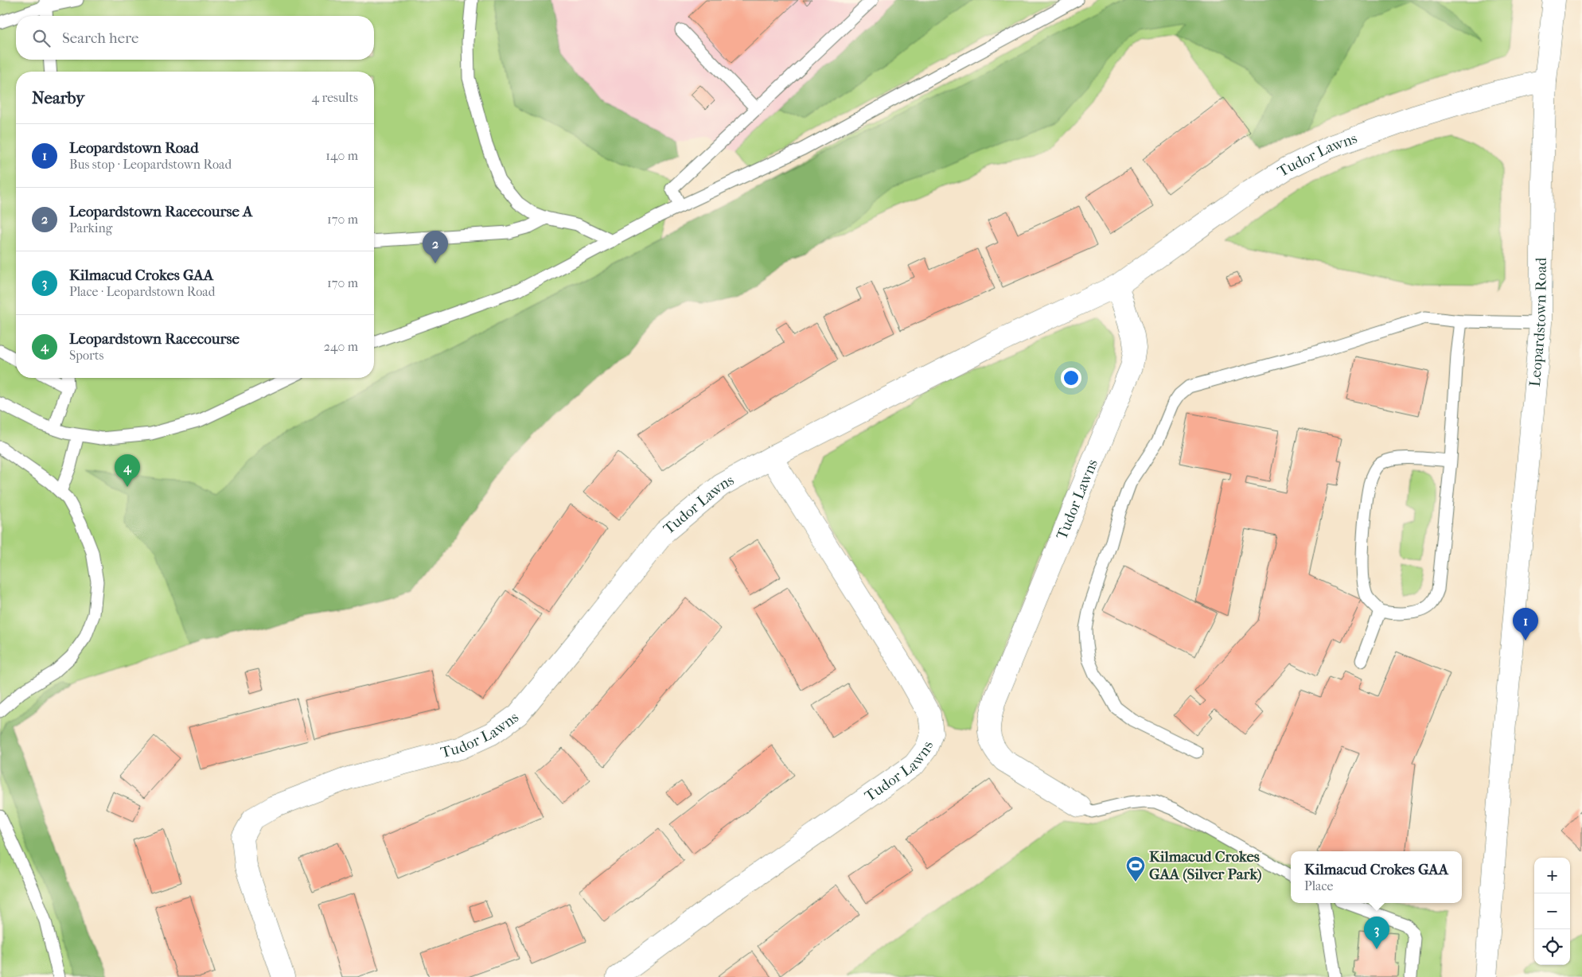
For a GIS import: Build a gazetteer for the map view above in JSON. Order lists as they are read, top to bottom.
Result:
{
  "streets": {
    "street": ["Tudor Lawns", "Leopardstown Road"]
  },
  "crossings": [
    ["Tudor Lawns", "Leopardstown Road"]
  ],
  "places": {
    "sports": ["Kilmacud Crokes GAA (Silver Park)"]
  },
  "page": {
    "search": "Search here",
    "heading": ["Nearby", "4 results"],
    "list": [
      {
        "mark": "1",
        "name": "Leopardstown Road",
        "note": "Bus stop · Leopardstown Road",
        "value": "140 m"
      },
      {
        "mark": "2",
        "name": "Leopardstown Racecourse A",
        "note": "Parking",
        "value": "170 m"
      },
      {
        "mark": "3",
        "name": "Kilmacud Crokes GAA",
        "note": "Place · Leopardstown Road",
        "value": "170 m"
      },
      {
        "mark": "4",
        "name": "Leopardstown Racecourse",
        "note": "Sports",
        "value": "240 m"
      }
    ],
    "pins": [
      "2",
      "4",
      "1",
      "3"
    ],
    "popup": ["Kilmacud Crokes GAA", "Place"],
    "map_buttons": ["+", "−"]
  }
}
